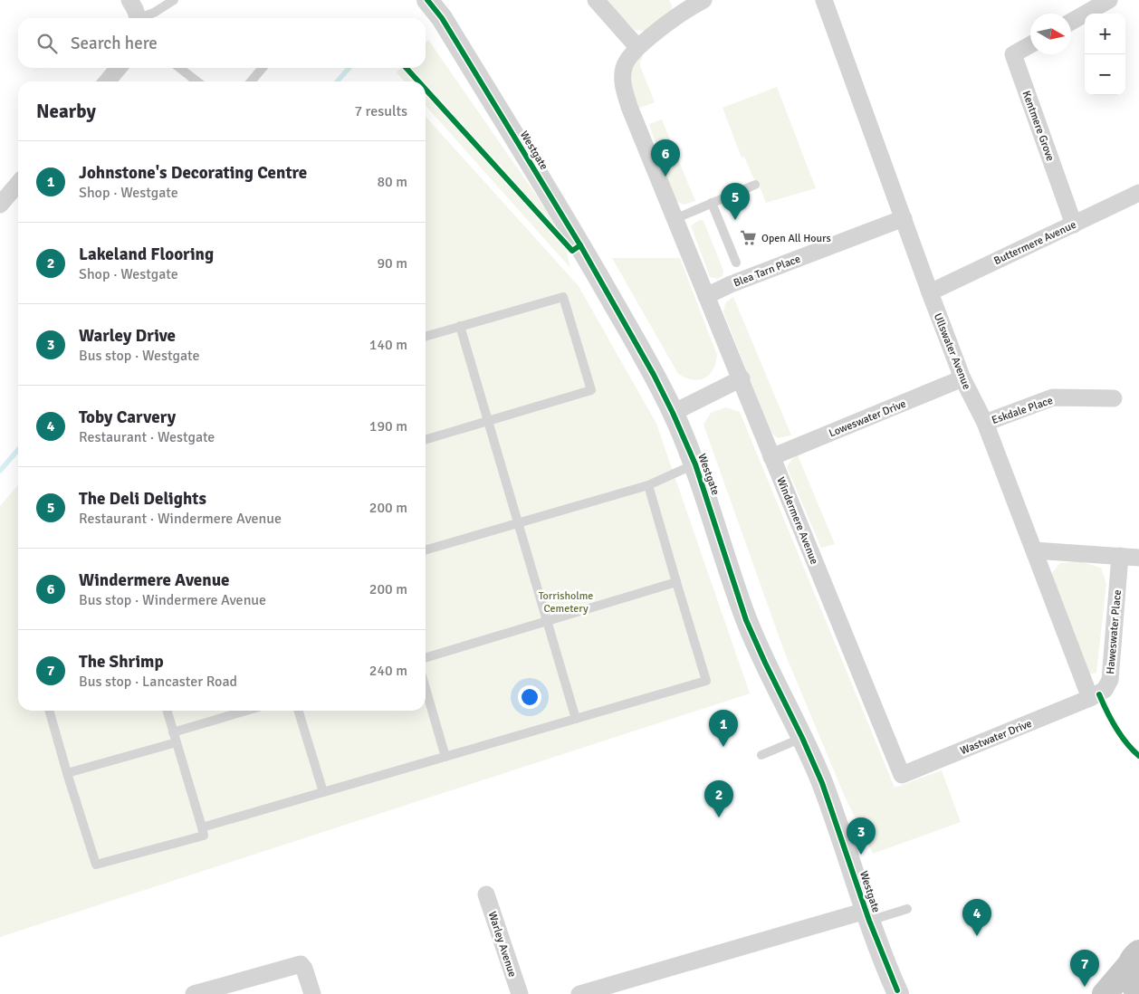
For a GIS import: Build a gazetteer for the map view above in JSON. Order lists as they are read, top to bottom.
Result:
{
  "streets": {
    "street": [
      "Kentmere Grove",
      "Westgate",
      "Buttermere Avenue",
      "Blea Tarn Place",
      "Ullswater Avenue",
      "Eskdale Place",
      "Loweswater Drive",
      "Windermere Avenue",
      "Haweswater Place",
      "Wastwater Drive",
      "Warley Avenue"
    ]
  },
  "crossings": [
    ["Kentmere Grove", "Buttermere Avenue"],
    ["Buttermere Avenue", "Ullswater Avenue"],
    ["Blea Tarn Place", "Ullswater Avenue"],
    ["Blea Tarn Place", "Windermere Avenue"],
    ["Ullswater Avenue", "Eskdale Place"],
    ["Ullswater Avenue", "Loweswater Drive"],
    ["Ullswater Avenue", "Haweswater Place"],
    ["Ullswater Avenue", "Wastwater Drive"],
    ["Loweswater Drive", "Windermere Avenue"],
    ["Windermere Avenue", "Wastwater Drive"],
    ["Haweswater Place", "Wastwater Drive"]
  ],
  "parks": ["Torrisholme Cemetery"],
  "places": {
    "supermarket": ["Open All Hours"]
  },
  "north": "right",
  "page": {
    "map_buttons": ["+", "−"],
    "search": "Search here",
    "heading": ["Nearby", "7 results"],
    "pins": [
      "6",
      "5",
      "1",
      "2",
      "3",
      "4",
      "7"
    ],
    "list": [
      {
        "mark": "1",
        "name": "Johnstone's Decorating Centre",
        "note": "Shop · Westgate",
        "value": "80 m"
      },
      {
        "mark": "2",
        "name": "Lakeland Flooring",
        "note": "Shop · Westgate",
        "value": "90 m"
      },
      {
        "mark": "3",
        "name": "Warley Drive",
        "note": "Bus stop · Westgate",
        "value": "140 m"
      },
      {
        "mark": "4",
        "name": "Toby Carvery",
        "note": "Restaurant · Westgate",
        "value": "190 m"
      },
      {
        "mark": "5",
        "name": "The Deli Delights",
        "note": "Restaurant · Windermere Avenue",
        "value": "200 m"
      },
      {
        "mark": "6",
        "name": "Windermere Avenue",
        "note": "Bus stop · Windermere Avenue",
        "value": "200 m"
      },
      {
        "mark": "7",
        "name": "The Shrimp",
        "note": "Bus stop · Lancaster Road",
        "value": "240 m"
      }
    ]
  }
}
